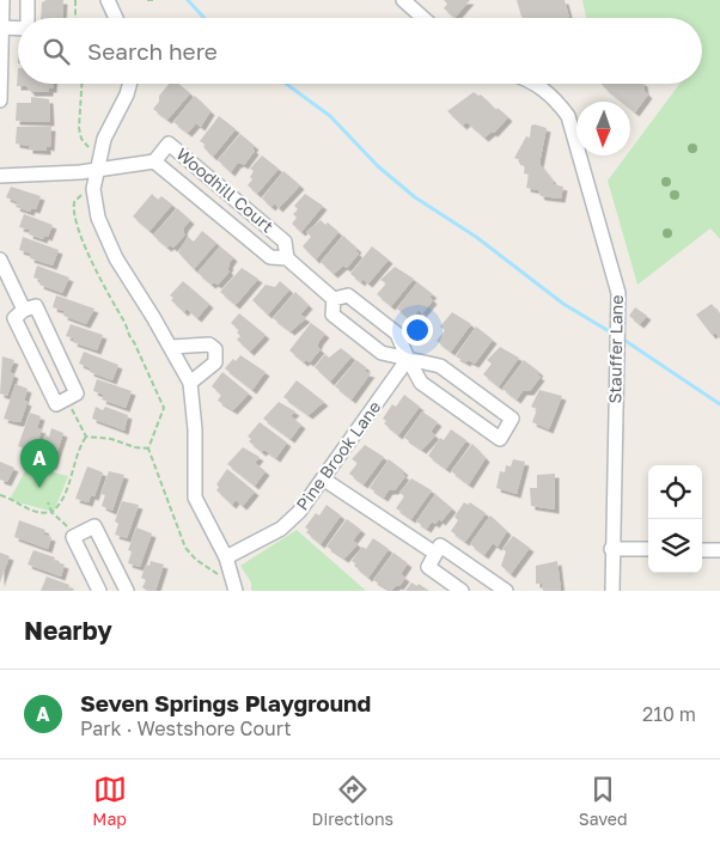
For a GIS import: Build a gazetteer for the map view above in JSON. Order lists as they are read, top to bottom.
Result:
{
  "streets": {
    "street": ["Woodhill Court", "Stauffer Lane", "Pine Brook Lane"]
  },
  "crossings": [
    ["Woodhill Court", "Pine Brook Lane"]
  ],
  "north": "bottom",
  "page": {
    "search": "Search here",
    "pins": "A",
    "heading": "Nearby",
    "list": [
      {
        "mark": "A",
        "name": "Seven Springs Playground",
        "note": "Park · Westshore Court",
        "value": "210 m"
      }
    ],
    "nav": ["Map", "Directions", "Saved"]
  }
}
